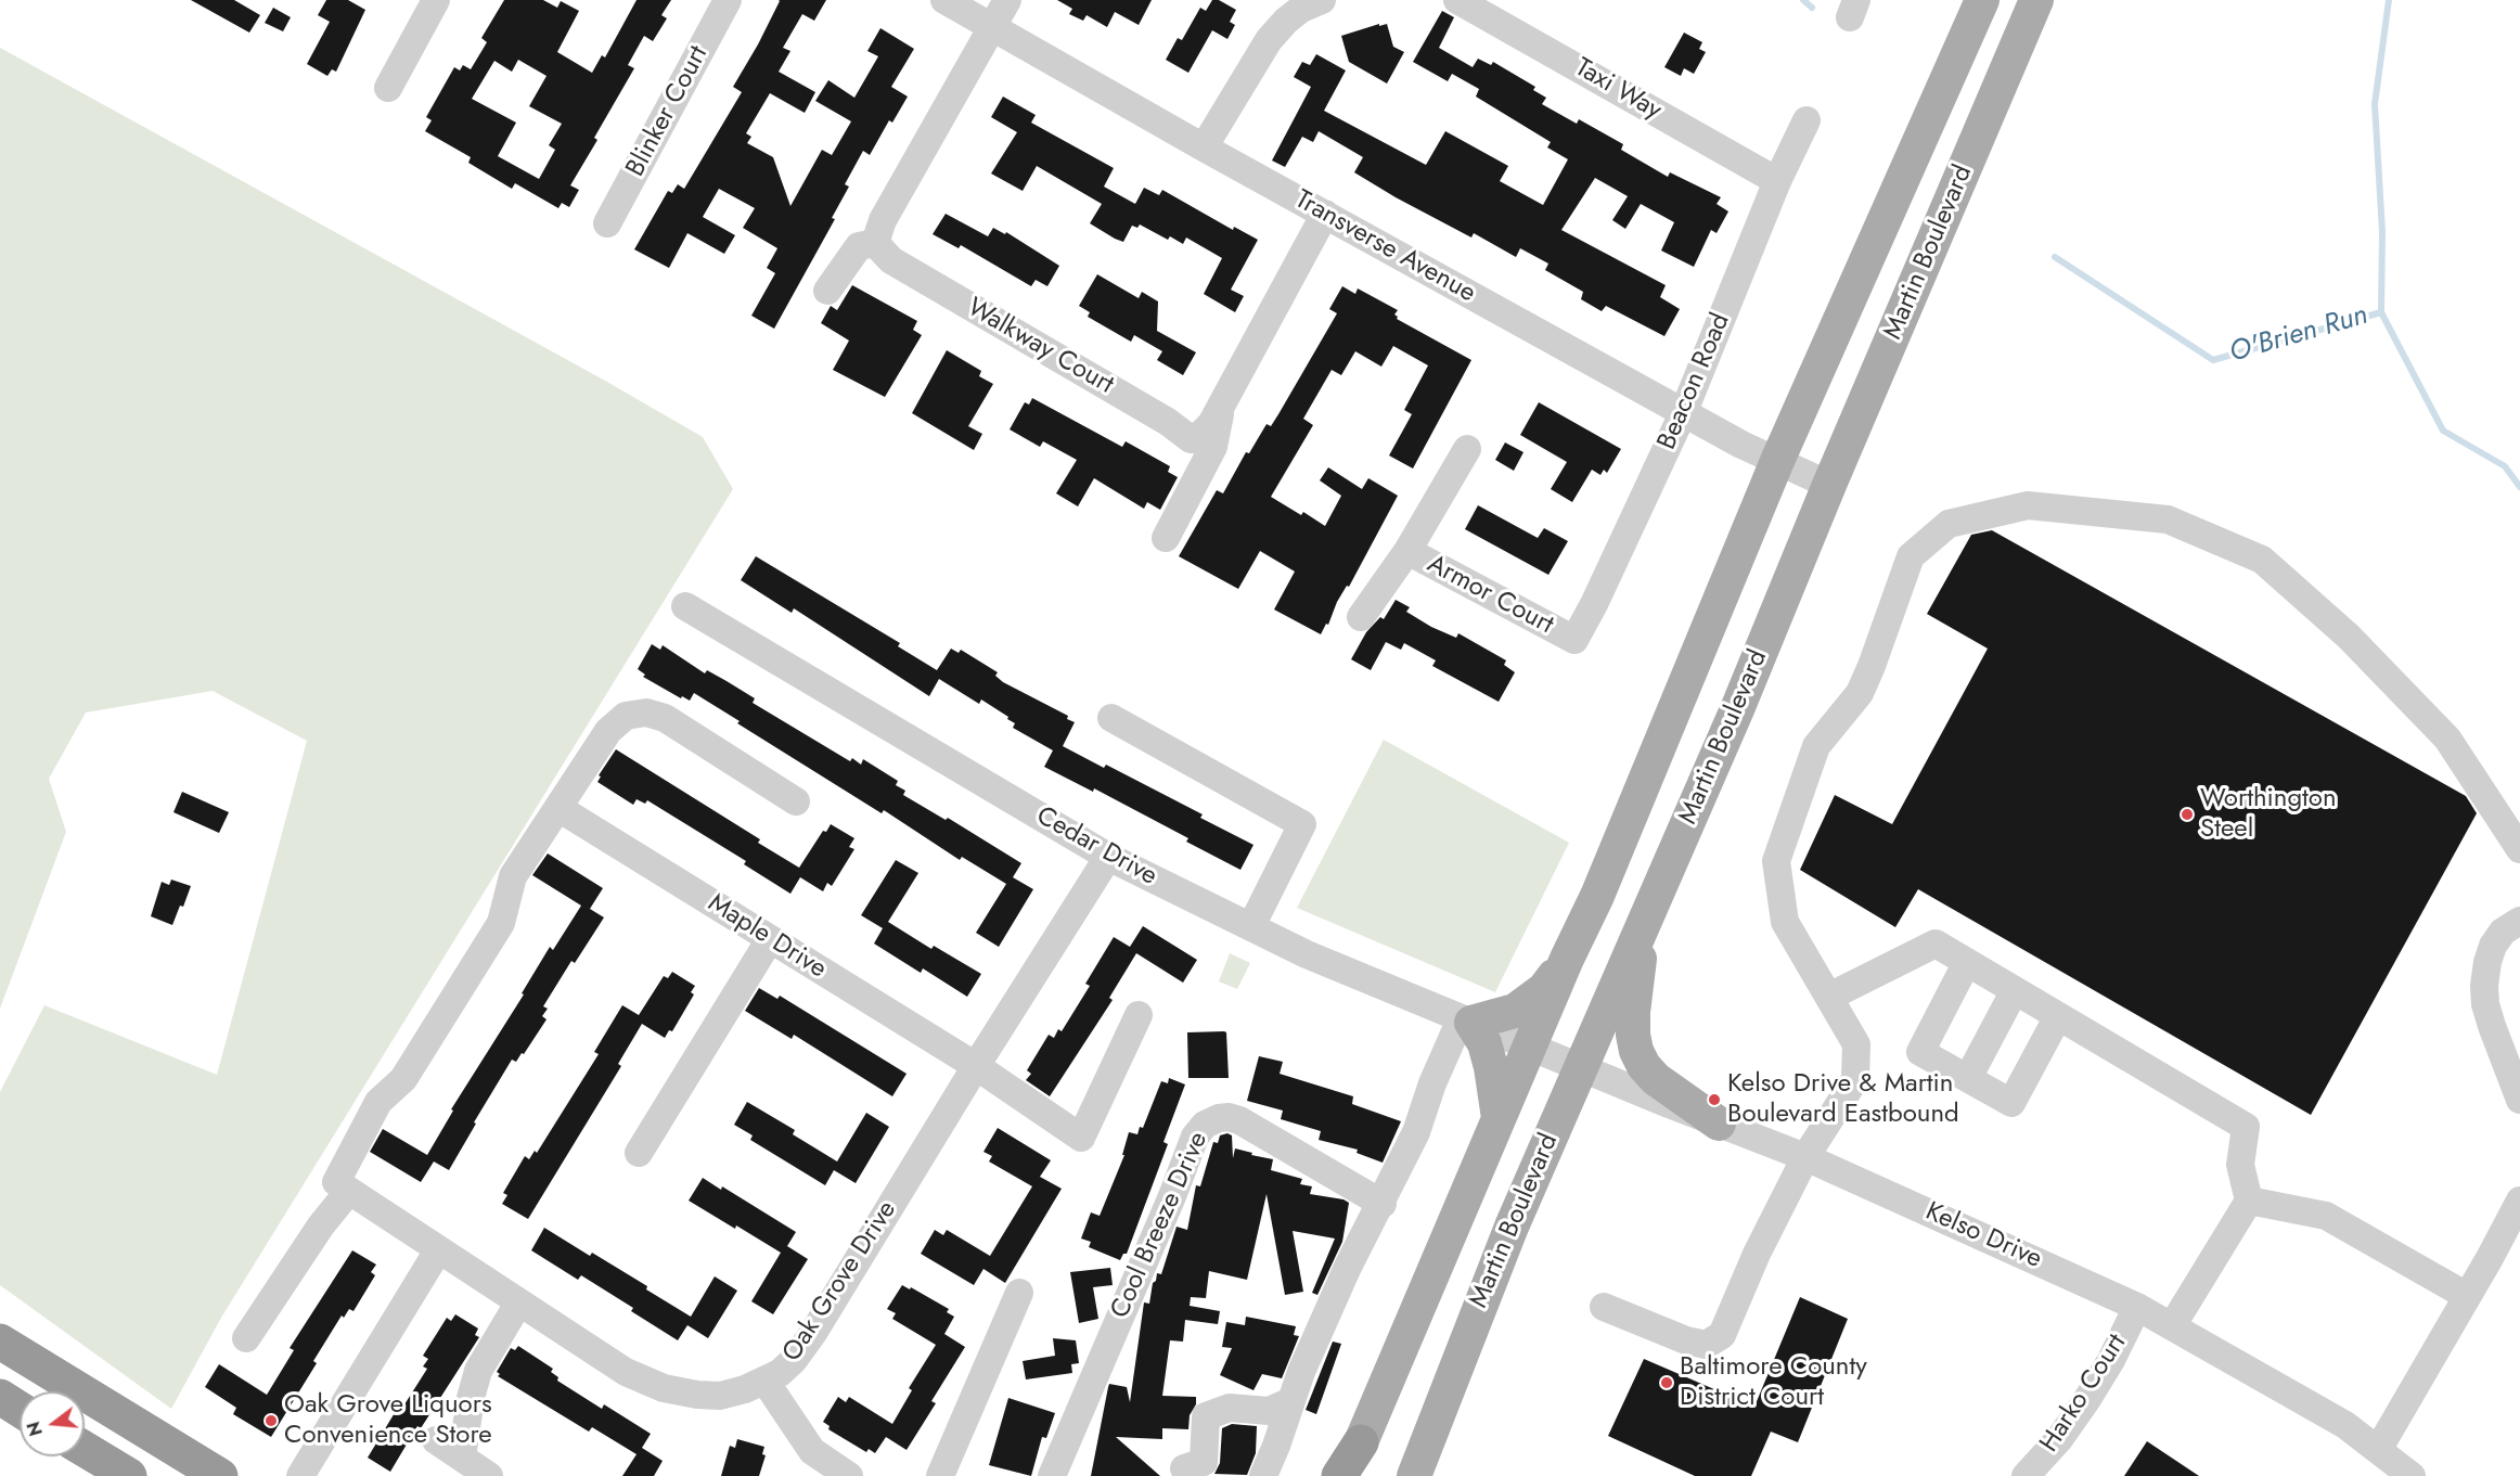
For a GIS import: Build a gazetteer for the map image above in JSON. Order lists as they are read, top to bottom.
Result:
{
  "streets": {
    "main road": ["Martin Boulevard"],
    "street": [
      "Taxi Way",
      "Blinker Court",
      "Transverse Avenue",
      "Walkway Court",
      "Beacon Road",
      "Armor Court",
      "Cedar Drive",
      "Maple Drive",
      "Cool Breeze Drive",
      "Kelso Drive",
      "Oak Grove Drive",
      "Harko Court"
    ]
  },
  "crossings": [
    ["Taxi Way", "Beacon Road"],
    ["Transverse Avenue", "Martin Boulevard"],
    ["Transverse Avenue", "Walkway Court"],
    ["Transverse Avenue", "Beacon Road"],
    ["Martin Boulevard", "Cedar Drive"],
    ["Martin Boulevard", "Kelso Drive"],
    ["Beacon Road", "Armor Court"],
    ["Cedar Drive", "Kelso Drive"],
    ["Cedar Drive", "Oak Grove Drive"],
    ["Maple Drive", "Oak Grove Drive"],
    ["Kelso Drive", "Harko Court"]
  ],
  "water": ["O'Brien Run"],
  "places": [
    "Worthington Steel",
    "Kelso Drive & Martin Boulevard Eastbound",
    "Baltimore County District Court",
    "Oak Grove Liquors Convenience Store"
  ],
  "north": "left"
}
